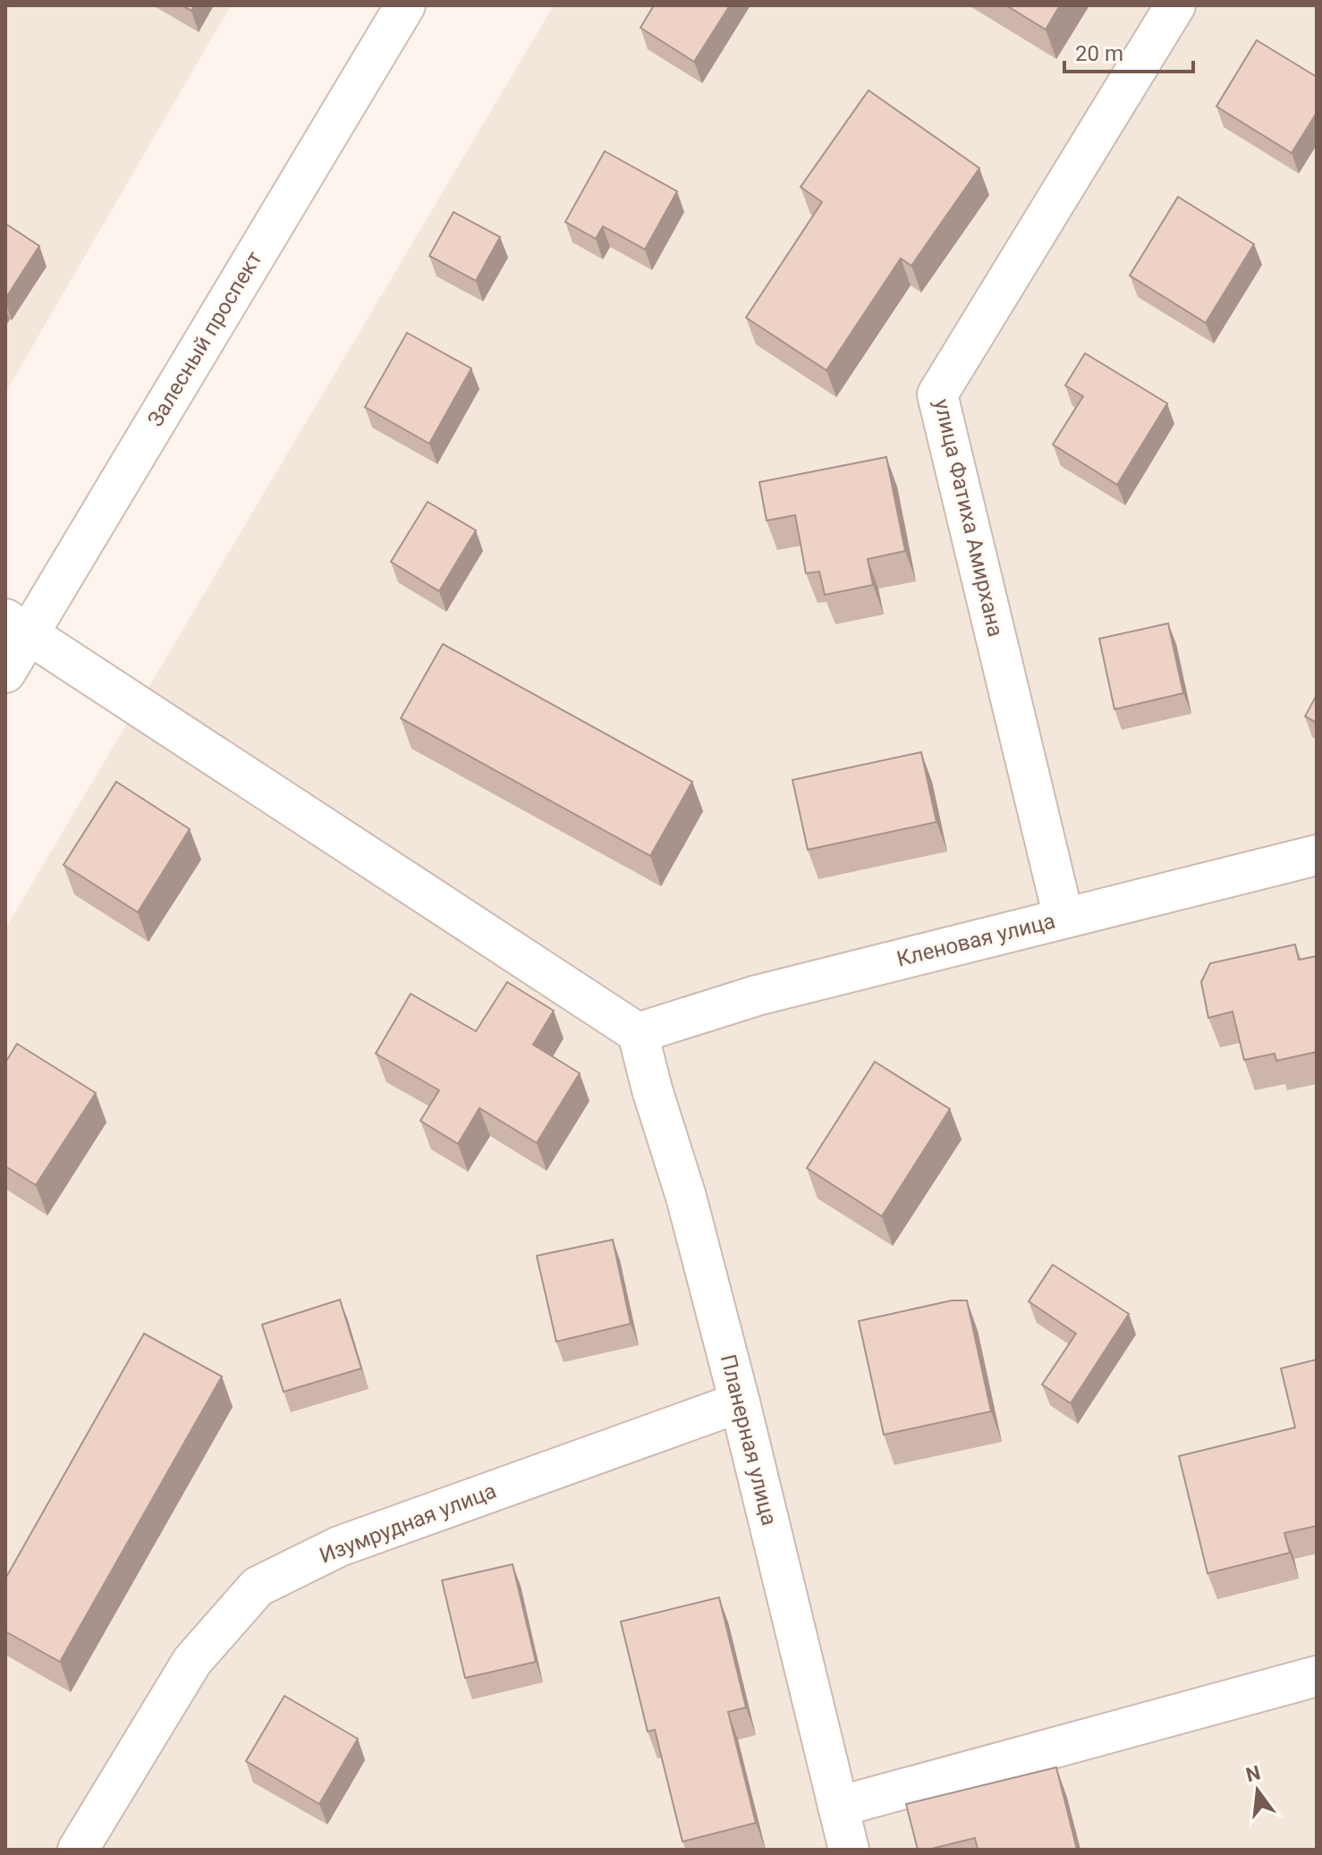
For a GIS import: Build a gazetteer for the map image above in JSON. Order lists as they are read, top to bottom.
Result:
{
  "streets": {
    "street": [
      "Залесный проспект",
      "улица Фатиха Амирхана",
      "Кленовая улица",
      "Планерная улица",
      "Изумрудная улица"
    ]
  },
  "crossings": [
    ["улица Фатиха Амирхана", "Кленовая улица"],
    ["Кленовая улица", "Планерная улица"],
    ["Планерная улица", "Изумрудная улица"]
  ],
  "scale_bar": "20 m",
  "north": "top"
}
